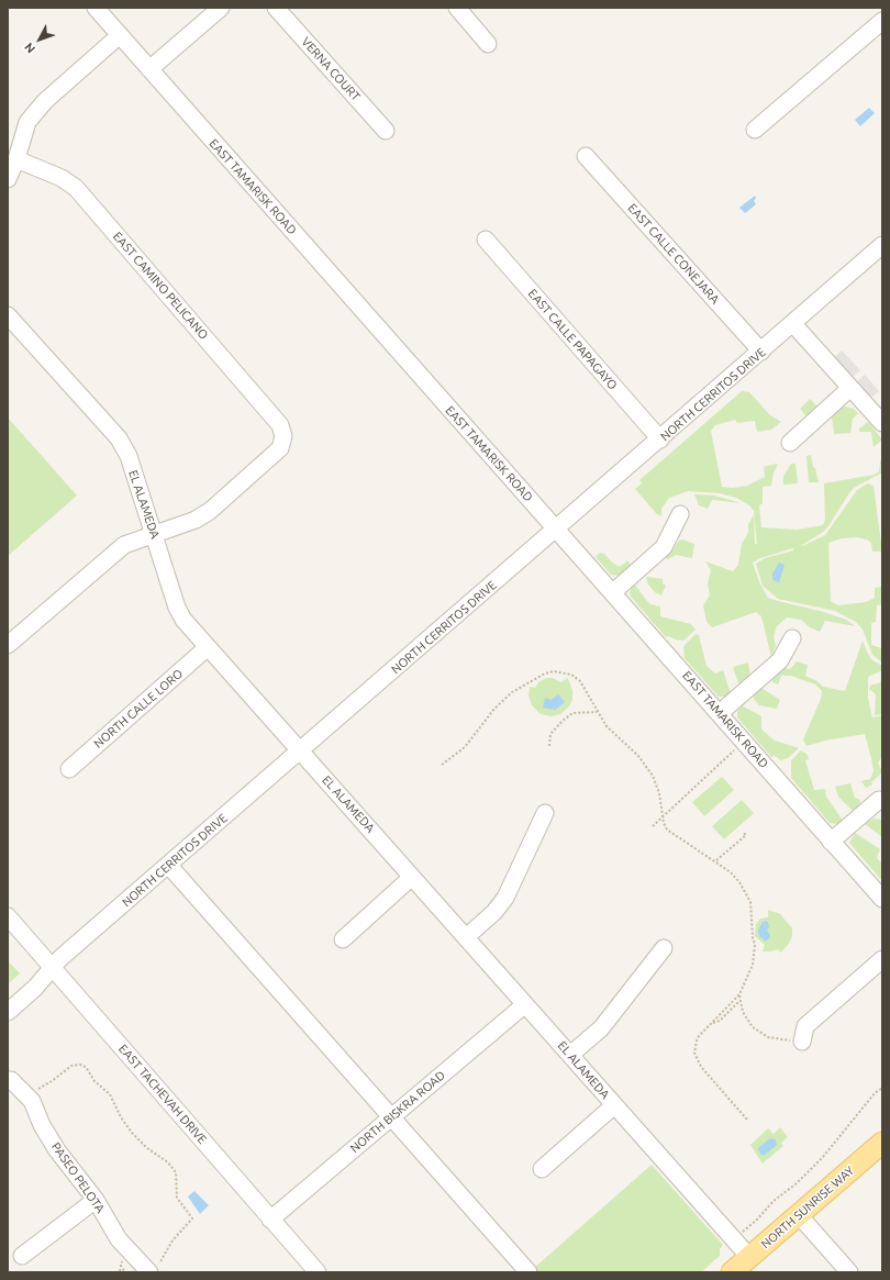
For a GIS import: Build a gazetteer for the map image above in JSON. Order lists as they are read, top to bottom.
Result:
{
  "streets": {
    "main road": ["NORTH SUNRISE WAY"],
    "street": [
      "VERNA COURT",
      "EAST TAMARISK ROAD",
      "EAST CALLE CONEJARA",
      "EAST CAMINO PELICANO",
      "EAST CALLE PAPAGAYO",
      "NORTH CERRITOS DRIVE",
      "EL ALAMEDA",
      "NORTH CALLE LORO",
      "EAST TACHEVAH DRIVE",
      "NORTH BISKRA ROAD",
      "PASEO PELOTA"
    ]
  },
  "crossings": [
    ["EAST TAMARISK ROAD", "NORTH CERRITOS DRIVE"],
    ["EAST CALLE CONEJARA", "NORTH CERRITOS DRIVE"],
    ["EAST CAMINO PELICANO", "EL ALAMEDA"],
    ["EAST CALLE PAPAGAYO", "NORTH CERRITOS DRIVE"],
    ["NORTH CERRITOS DRIVE", "EL ALAMEDA"],
    ["NORTH CERRITOS DRIVE", "EAST TACHEVAH DRIVE"],
    ["EL ALAMEDA", "NORTH CALLE LORO"],
    ["EL ALAMEDA", "NORTH BISKRA ROAD"],
    ["EL ALAMEDA", "NORTH SUNRISE WAY"],
    ["EAST TACHEVAH DRIVE", "NORTH BISKRA ROAD"]
  ],
  "north": "bottom left"
}
